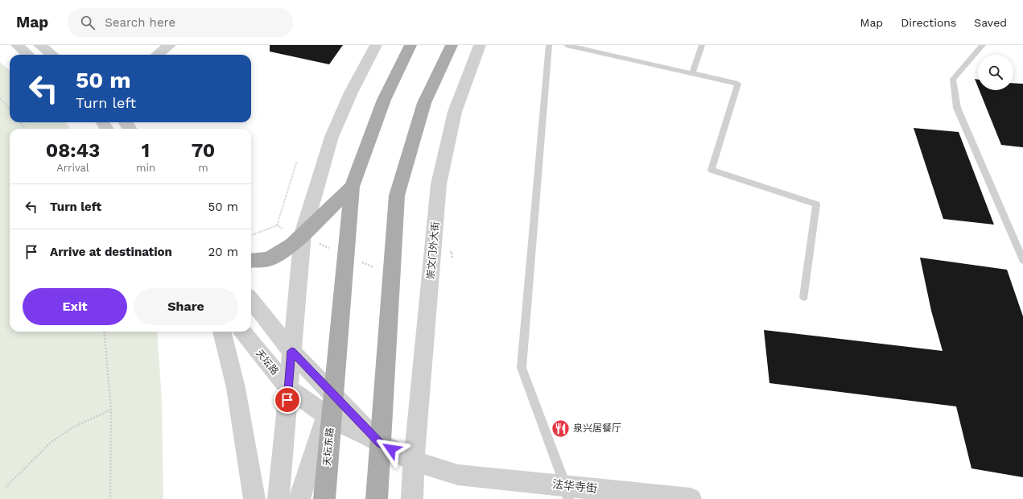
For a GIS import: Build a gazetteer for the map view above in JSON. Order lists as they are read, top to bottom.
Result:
{
  "streets": {
    "main road": ["天坛东路"],
    "street": ["崇文门外大街", "天坛路", "法华寺街"]
  },
  "crossings": [
    ["崇文门外大街", "天坛路"],
    ["崇文门外大街", "法华寺街"],
    ["天坛路", "天坛东路"],
    ["天坛路", "法华寺街"]
  ],
  "places": {
    "restaurant": ["泉兴居餐厅"]
  },
  "page": {
    "header": "Map",
    "search": "Search here",
    "nav": ["Map", "Directions", "Saved"],
    "turn": ["50 m", "Turn left"],
    "eta": [
      "08:43",
      "Arrival",
      "1",
      "min",
      "70",
      "m"
    ],
    "list": [
      {
        "name": "Turn left",
        "value": "50 m"
      },
      {
        "name": "Arrive at destination",
        "value": "20 m"
      }
    ],
    "buttons": ["Exit", "Share"]
  }
}
